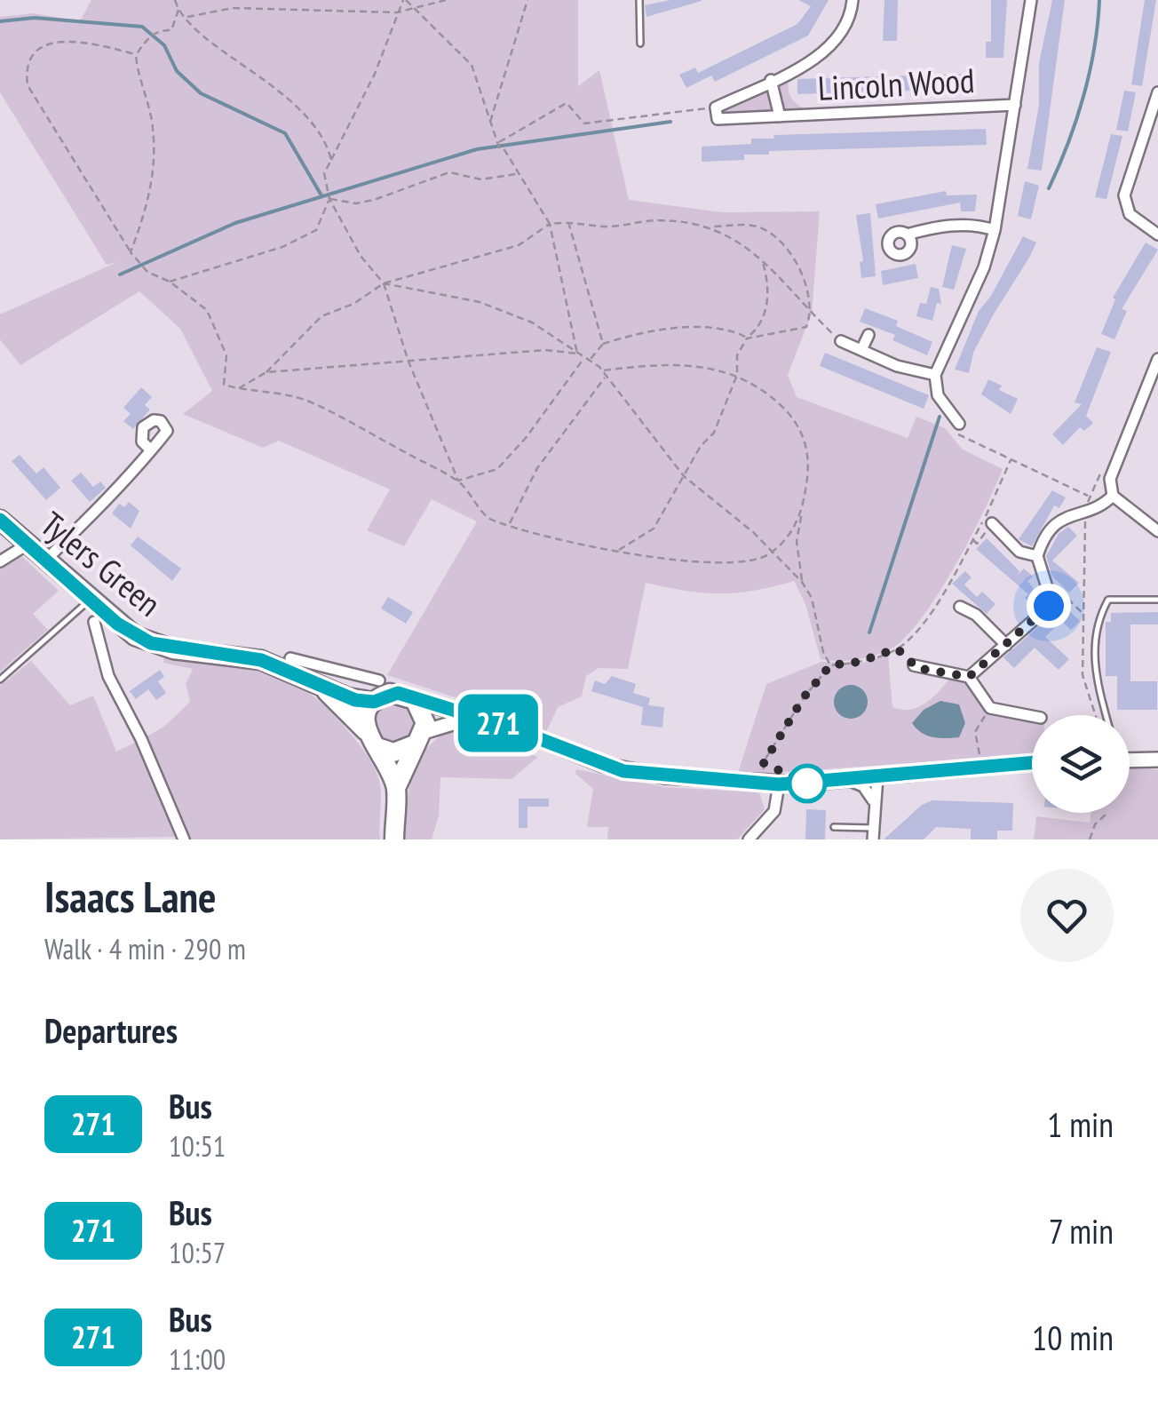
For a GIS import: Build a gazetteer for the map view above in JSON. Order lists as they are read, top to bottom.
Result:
{
  "streets": {
    "highway": ["Tylers Green"],
    "street": ["Lincoln Wood"]
  },
  "lines": ["bus line 271"],
  "page": {
    "on_map": "271",
    "heading": [
      ["Isaacs Lane", "Walk · 4 min · 290 m"],
      "Departures"
    ],
    "list": [
      {
        "mark": "271",
        "name": "Bus",
        "note": "10:51",
        "value": "1 min"
      },
      {
        "mark": "271",
        "name": "Bus",
        "note": "10:57",
        "value": "7 min"
      },
      {
        "mark": "271",
        "name": "Bus",
        "note": "11:00",
        "value": "10 min"
      }
    ]
  }
}
